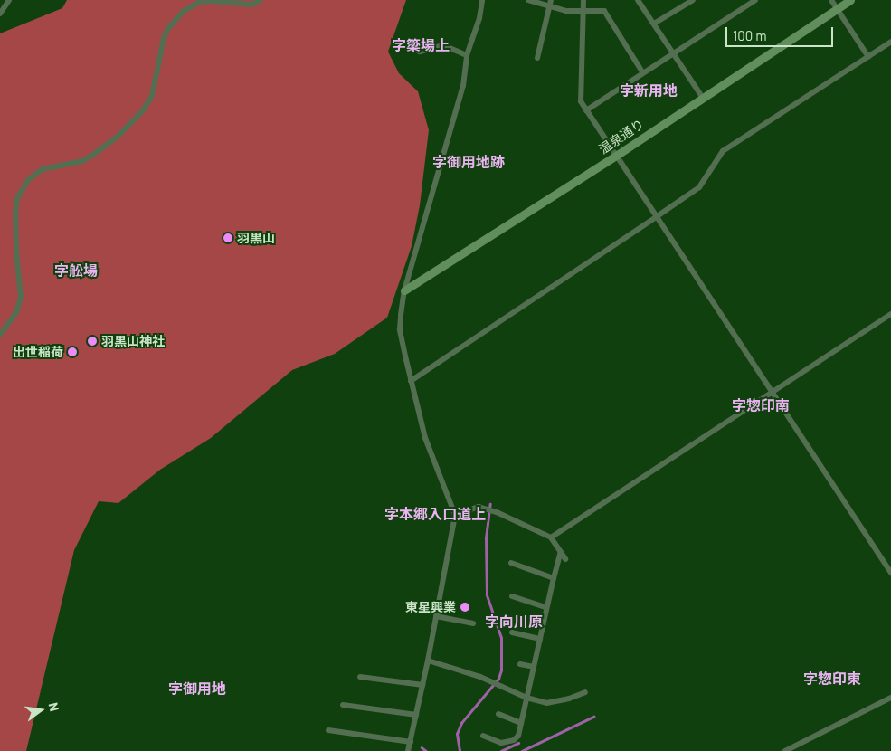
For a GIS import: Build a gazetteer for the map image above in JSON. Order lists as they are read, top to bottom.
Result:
{
  "streets": {
    "street": ["温泉通り"]
  },
  "districts": [
    "字簗場上",
    "字新用地",
    "字御用地跡",
    "字舩場",
    "字惣印南",
    "字本郷入口道上",
    "字向川原",
    "字惣印東",
    "字御用地"
  ],
  "places": [
    "羽黒山",
    "羽黒山神社",
    "出世稲荷",
    "東星興業"
  ],
  "scale_bar": "100 m",
  "north": "right"
}
